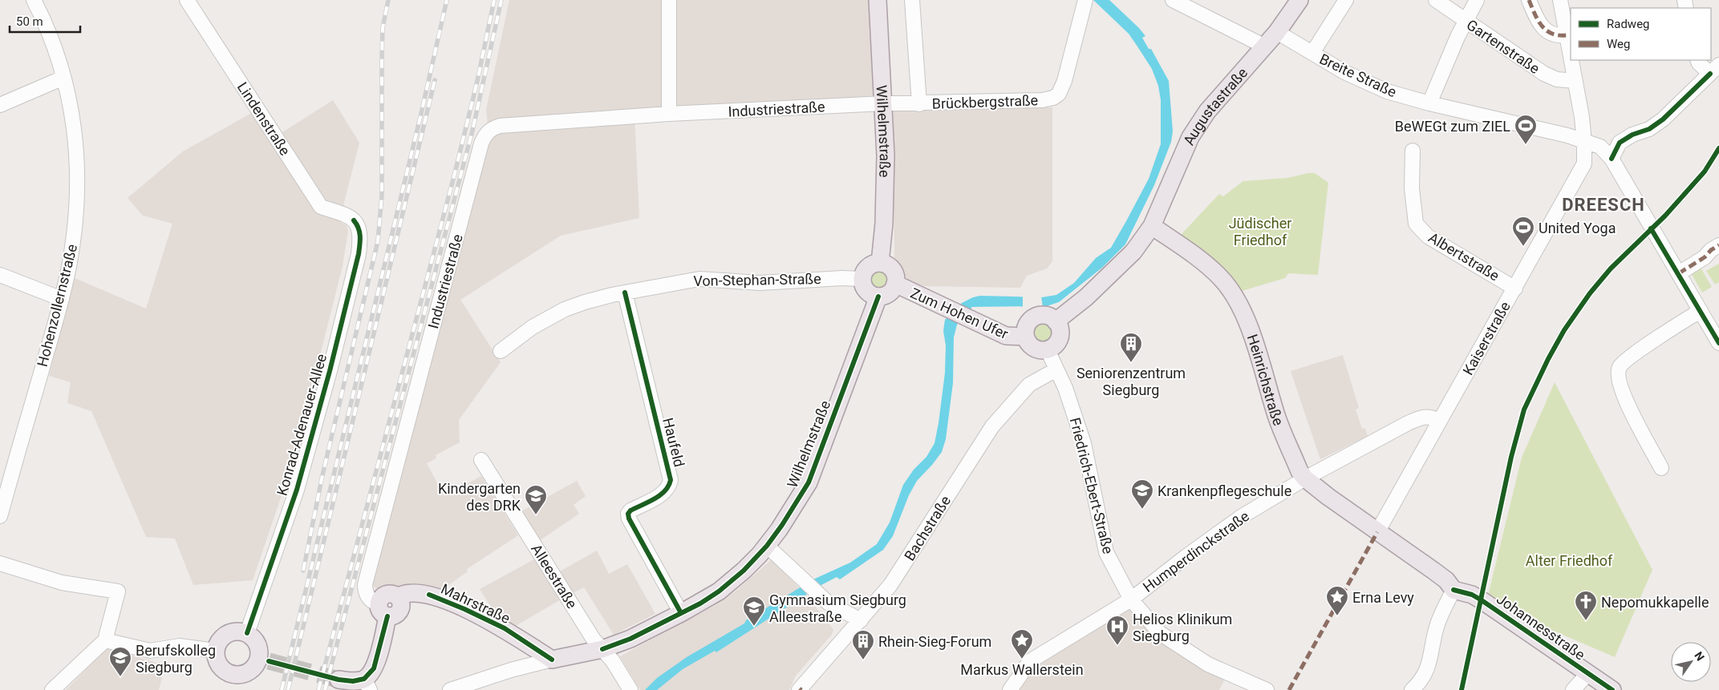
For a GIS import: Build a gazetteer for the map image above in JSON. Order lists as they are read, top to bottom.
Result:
{
  "streets": {
    "main road": [
      "Augustastraße",
      "Wilhelmstraße",
      "Zum Hohen Ufer",
      "Heinrichstraße",
      "Mahrstraße",
      "Johannesstraße"
    ],
    "street": [
      "Gartenstraße",
      "Breite Straße",
      "Brückbergstraße",
      "Industriestraße",
      "Lindenstraße",
      "Albertstraße",
      "Von-Stephan-Straße",
      "Hohenzollernstraße",
      "Kaiserstraße",
      "Konrad-Adenauer-Allee",
      "Haufeld",
      "Friedrich-Ebert-Straße",
      "Bachstraße",
      "Humperdinckstraße",
      "Alleestraße"
    ]
  },
  "crossings": [
    ["Gartenstraße", "Kaiserstraße"],
    ["Breite Straße", "Augustastraße"],
    ["Breite Straße", "Kaiserstraße"],
    ["Brückbergstraße", "Industriestraße"],
    ["Brückbergstraße", "Wilhelmstraße"],
    ["Augustastraße", "Heinrichstraße"],
    ["Industriestraße", "Wilhelmstraße"],
    ["Industriestraße", "Mahrstraße"],
    ["Lindenstraße", "Konrad-Adenauer-Allee"],
    ["Wilhelmstraße", "Von-Stephan-Straße"],
    ["Wilhelmstraße", "Zum Hohen Ufer"],
    ["Wilhelmstraße", "Haufeld"],
    ["Wilhelmstraße", "Alleestraße"],
    ["Wilhelmstraße", "Mahrstraße"],
    ["Albertstraße", "Kaiserstraße"],
    ["Von-Stephan-Straße", "Zum Hohen Ufer"],
    ["Von-Stephan-Straße", "Haufeld"],
    ["Zum Hohen Ufer", "Friedrich-Ebert-Straße"],
    ["Kaiserstraße", "Heinrichstraße"],
    ["Kaiserstraße", "Humperdinckstraße"],
    ["Heinrichstraße", "Humperdinckstraße"],
    ["Friedrich-Ebert-Straße", "Bachstraße"],
    ["Friedrich-Ebert-Straße", "Humperdinckstraße"]
  ],
  "districts": ["DREESCH"],
  "parks": ["Jüdischer Friedhof", "Alter Friedhof"],
  "places": {
    "sports": ["BeWEGt zum ZIEL", "United Yoga"],
    "building": ["Seniorenzentrum Siegburg", "Rhein-Sieg-Forum"],
    "school or university": [
      "Krankenpflegeschule",
      "Kindergarten des DRK",
      "Gymnasium Siegburg Alleestraße",
      "Berufskolleg Siegburg"
    ],
    "place": ["Erna Levy", "Markus Wallerstein"],
    "church": ["Nepomukkapelle"],
    "hospital": ["Helios Klinikum Siegburg"]
  },
  "legend": ["Radweg", "Weg"],
  "scale_bar": "50 m",
  "north": "top right"
}
